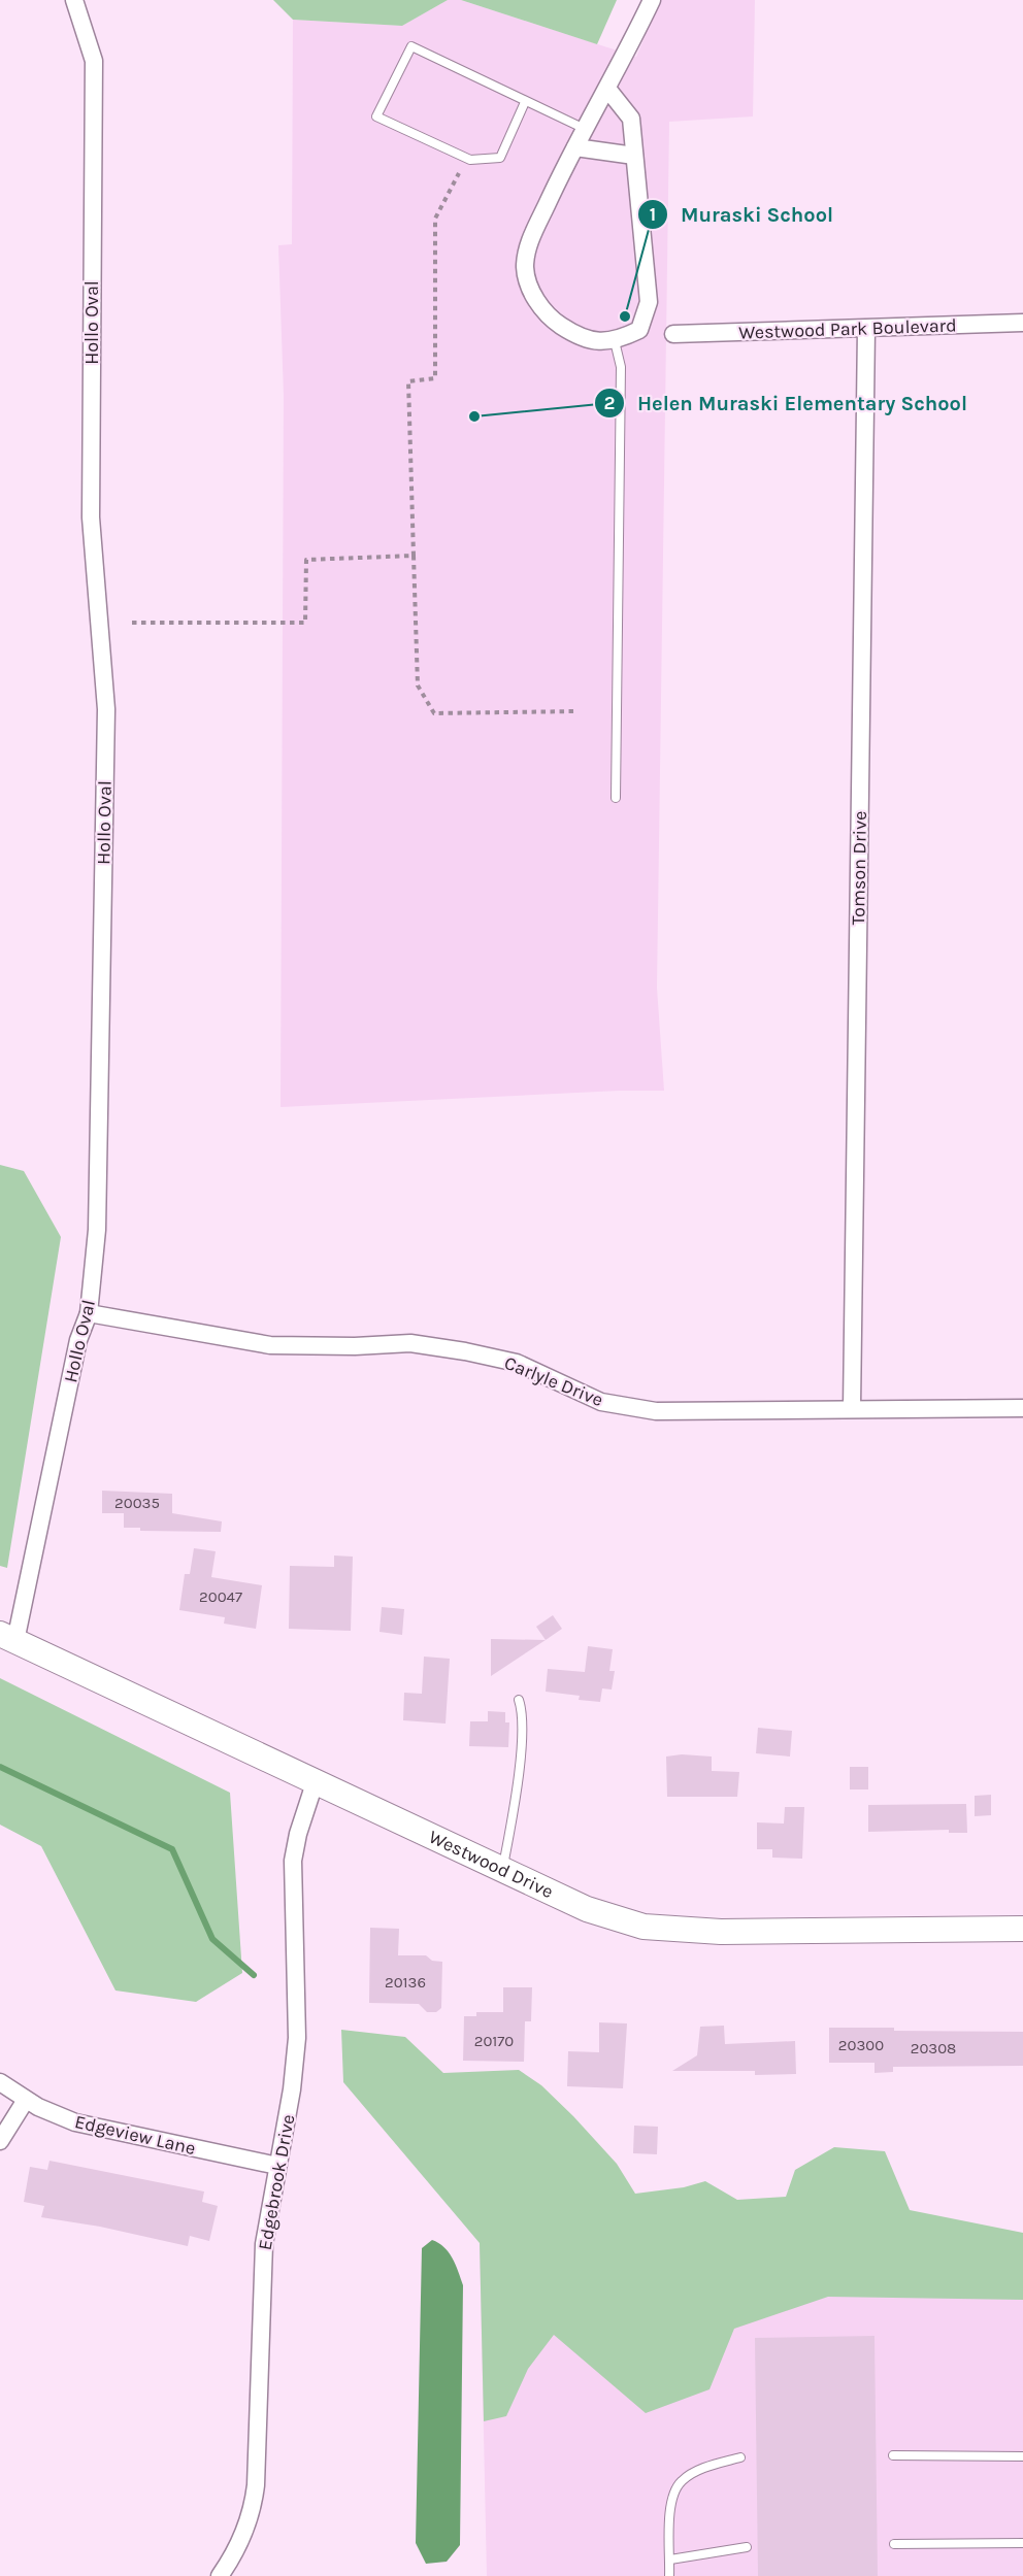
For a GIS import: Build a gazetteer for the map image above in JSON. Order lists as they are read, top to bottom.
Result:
{
  "streets": {
    "street": [
      "Hollo Oval",
      "Westwood Park Boulevard",
      "Tomson Drive",
      "Carlyle Drive",
      "Westwood Drive",
      "Edgeview Lane",
      "Edgebrook Drive"
    ]
  },
  "crossings": [
    ["Hollo Oval", "Carlyle Drive"],
    ["Hollo Oval", "Westwood Drive"],
    ["Westwood Park Boulevard", "Tomson Drive"],
    ["Tomson Drive", "Carlyle Drive"],
    ["Westwood Drive", "Edgebrook Drive"],
    ["Edgeview Lane", "Edgebrook Drive"]
  ],
  "places": ["Muraski School", "Helen Muraski Elementary School"],
  "house_numbers": [
    "20035",
    "20047",
    "20136",
    "20170",
    "20300",
    "20308"
  ]
}
